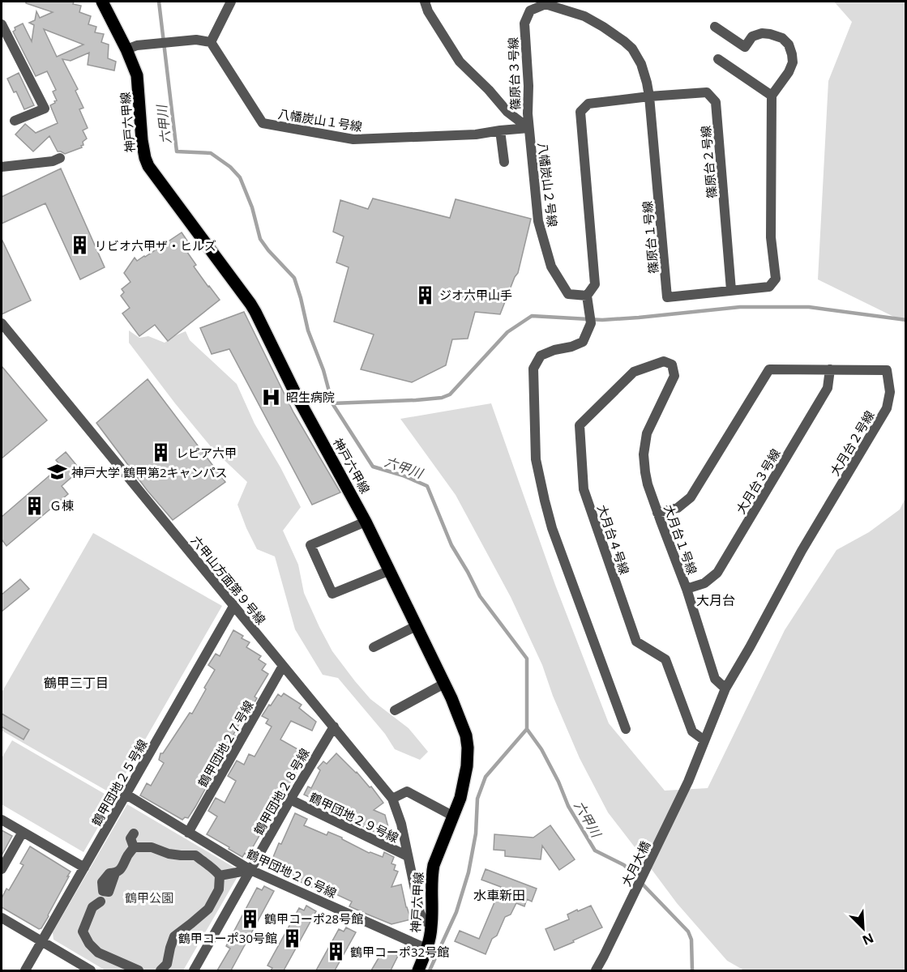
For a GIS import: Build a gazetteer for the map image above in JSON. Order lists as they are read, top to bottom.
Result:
{
  "streets": {
    "main road": ["神戸六甲線"],
    "street": [
      "篠原台３号線",
      "八幡炭山１号線",
      "篠原台２号線",
      "八幡炭山２号線",
      "篠原台１号線",
      "大月台２号線",
      "大月台３号線",
      "大月台４号線",
      "大月台１号線",
      "六甲山方面第９号線",
      "鶴甲団地２７号線",
      "鶴甲団地２５号線",
      "鶴甲団地２８号線",
      "鶴甲団地２９号線",
      "大月大橋",
      "鶴甲団地２６号線"
    ]
  },
  "crossings": [
    ["篠原台３号線", "八幡炭山１号線"],
    ["篠原台３号線", "篠原台２号線"],
    ["篠原台３号線", "八幡炭山２号線"],
    ["篠原台３号線", "篠原台１号線"],
    ["八幡炭山１号線", "八幡炭山２号線"],
    ["神戸六甲線", "六甲山方面第９号線"],
    ["神戸六甲線", "鶴甲団地２６号線"],
    ["篠原台２号線", "篠原台１号線"],
    ["大月台２号線", "大月台３号線"],
    ["大月台２号線", "大月台１号線"],
    ["大月台３号線", "大月台１号線"],
    ["大月台４号線", "大月台１号線"],
    ["大月台４号線", "大月大橋"],
    ["六甲山方面第９号線", "鶴甲団地２７号線"],
    ["六甲山方面第９号線", "鶴甲団地２５号線"],
    ["六甲山方面第９号線", "鶴甲団地２８号線"],
    ["六甲山方面第９号線", "鶴甲団地２９号線"],
    ["鶴甲団地２７号線", "鶴甲団地２６号線"],
    ["鶴甲団地２５号線", "鶴甲団地２６号線"],
    ["鶴甲団地２８号線", "鶴甲団地２９号線"],
    ["鶴甲団地２８号線", "鶴甲団地２６号線"]
  ],
  "districts": ["大月台", "鶴甲三丁目", "水車新田"],
  "water": ["六甲川"],
  "parks": ["鶴甲公園"],
  "places": {
    "building": [
      "リビオ六甲ザ・ヒルズ",
      "ジオ六甲山手",
      "レピア六甲",
      "Ｇ棟",
      "鶴甲コーポ28号館",
      "鶴甲コーポ30号館",
      "鶴甲コーポ32号館"
    ],
    "hospital": ["昭生病院"],
    "school or university": ["神戸大学 鶴甲第2キャンパス"]
  },
  "north": "bottom right"
}
